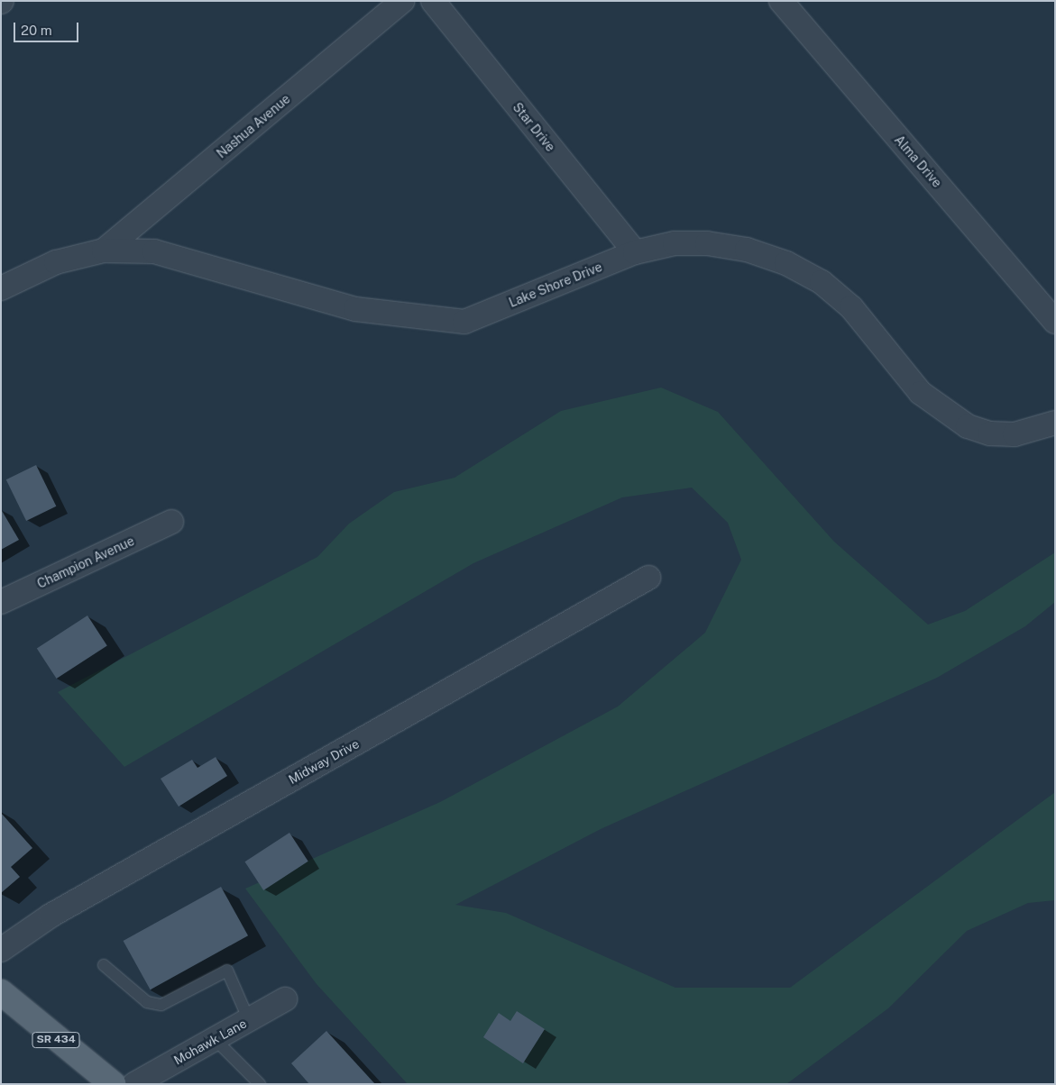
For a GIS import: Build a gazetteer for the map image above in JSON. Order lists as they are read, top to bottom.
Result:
{
  "streets": {
    "main road": ["SR 434"],
    "street": [
      "Nashua Avenue",
      "Star Drive",
      "Alma Drive",
      "Lake Shore Drive",
      "Champion Avenue",
      "Midway Drive",
      "Mohawk Lane"
    ]
  },
  "crossings": [
    ["Nashua Avenue", "Lake Shore Drive"],
    ["Star Drive", "Lake Shore Drive"]
  ],
  "scale_bar": "20 m"
}
